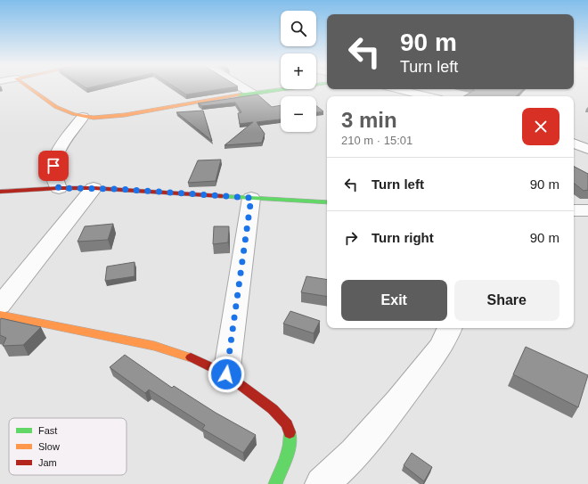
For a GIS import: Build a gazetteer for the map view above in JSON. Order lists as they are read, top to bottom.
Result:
{
  "legend": ["Fast", "Slow", "Jam"],
  "page": {
    "map_buttons": ["+", "−"],
    "turn": ["90 m", "Turn left"],
    "heading": ["3 min", "210 m · 15:01"],
    "list": [
      {
        "name": "Turn left",
        "value": "90 m"
      },
      {
        "name": "Turn right",
        "value": "90 m"
      }
    ],
    "buttons": ["Exit", "Share"]
  }
}
